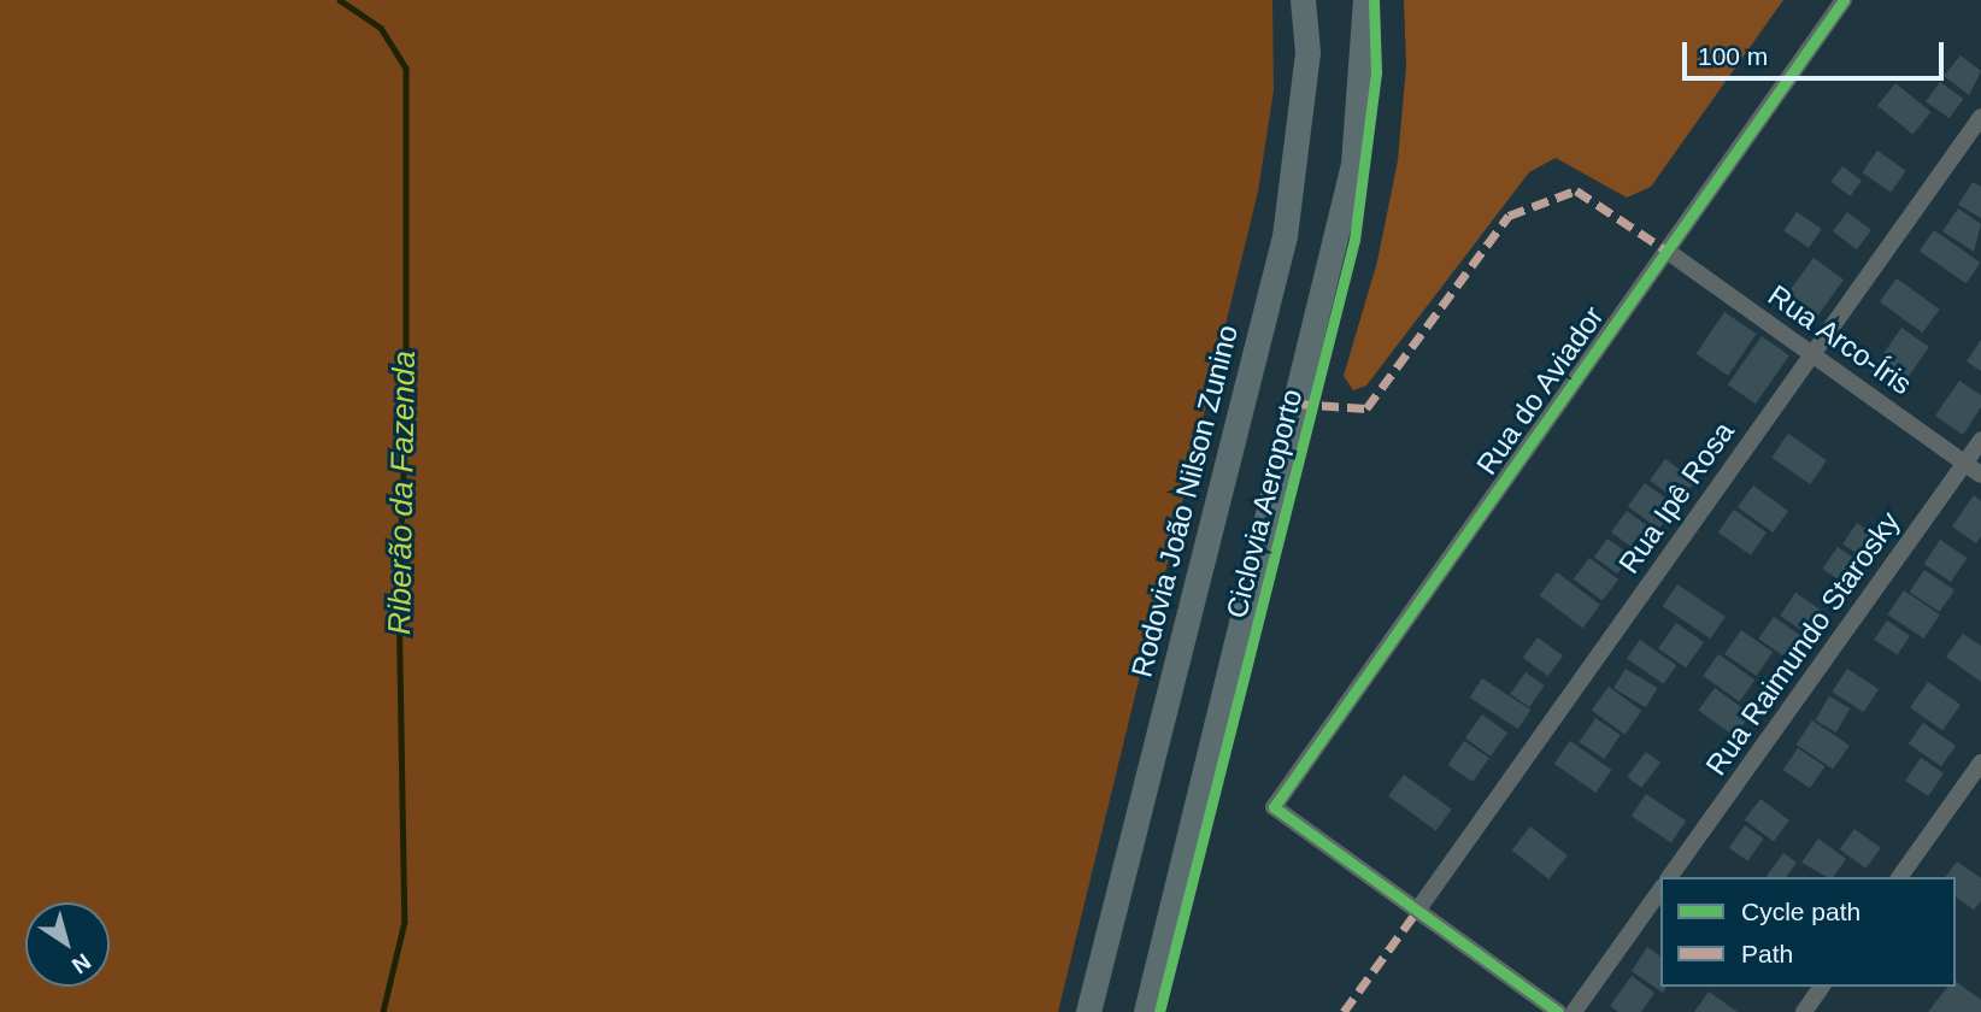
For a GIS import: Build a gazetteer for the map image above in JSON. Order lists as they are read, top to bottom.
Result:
{
  "streets": {
    "highway": ["Rodovia João Nilson Zunino"],
    "street": [
      "Rua Arco-Íris",
      "Rua do Aviador",
      "Rua Ipê Rosa",
      "Rua Raimundo Starosky"
    ],
    "cycle path": ["Ciclovia Aeroporto"]
  },
  "crossings": [
    ["Rua Arco-Íris", "Rua do Aviador"],
    ["Rua Arco-Íris", "Rua Ipê Rosa"],
    ["Rua Arco-Íris", "Rua Raimundo Starosky"],
    ["Rua do Aviador", "Rua Ipê Rosa"]
  ],
  "water": ["Riberão da Fazenda"],
  "legend": ["Cycle path", "Path"],
  "scale_bar": "100 m",
  "north": "bottom right"
}
